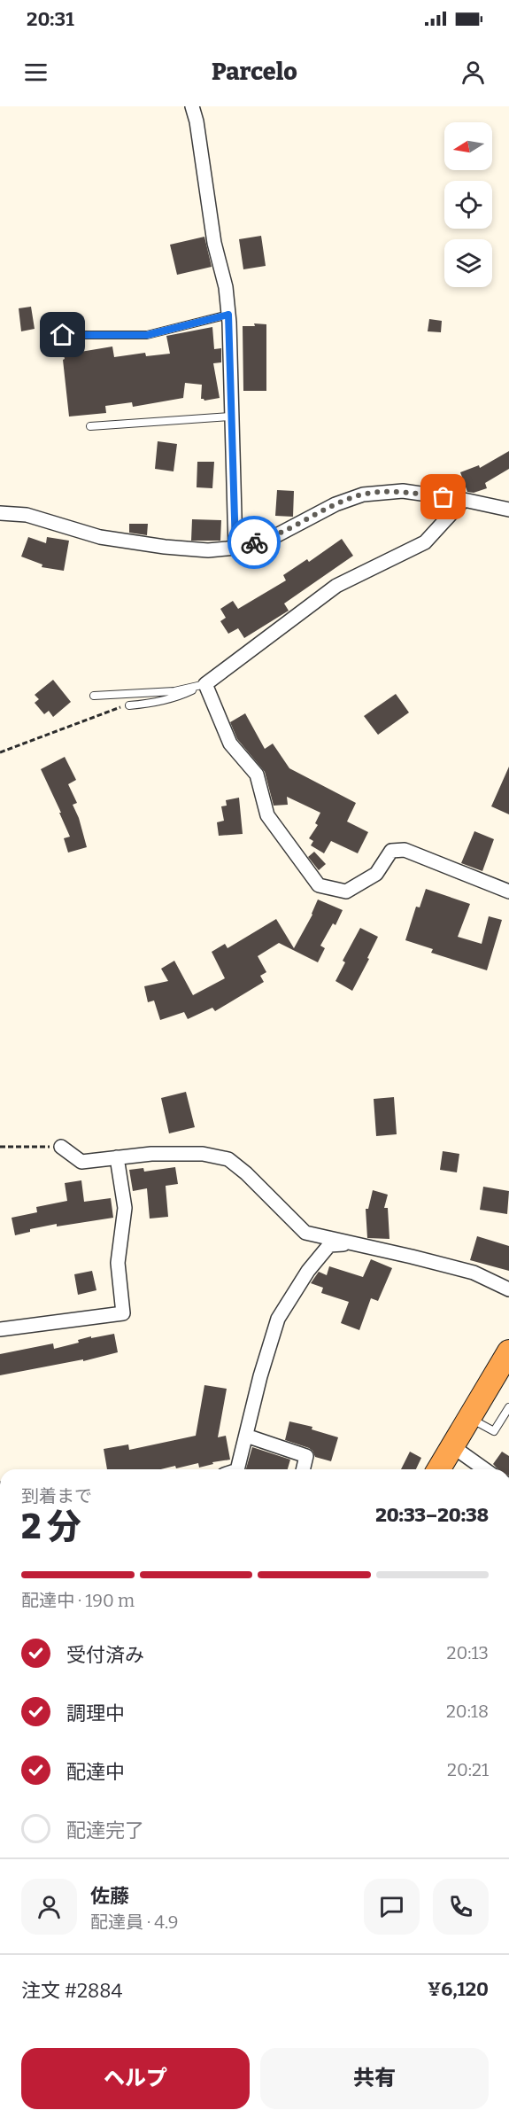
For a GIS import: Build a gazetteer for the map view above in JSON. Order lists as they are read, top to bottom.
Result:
{
  "north": "left",
  "page": {
    "status": "20:31",
    "header": "Parcelo",
    "heading": ["2 分", "到着まで", "20:33–20:38"],
    "panel": [
      "佐藤",
      "配達員 · 4.9",
      "注文 #2884",
      "¥6,120"
    ],
    "bar": "配達中 · 190 m",
    "list": [
      ["受付済み", "20:13"],
      ["調理中", "20:18"],
      ["配達中", "20:21"],
      "配達完了"
    ],
    "buttons": ["ヘルプ", "共有"]
  }
}
